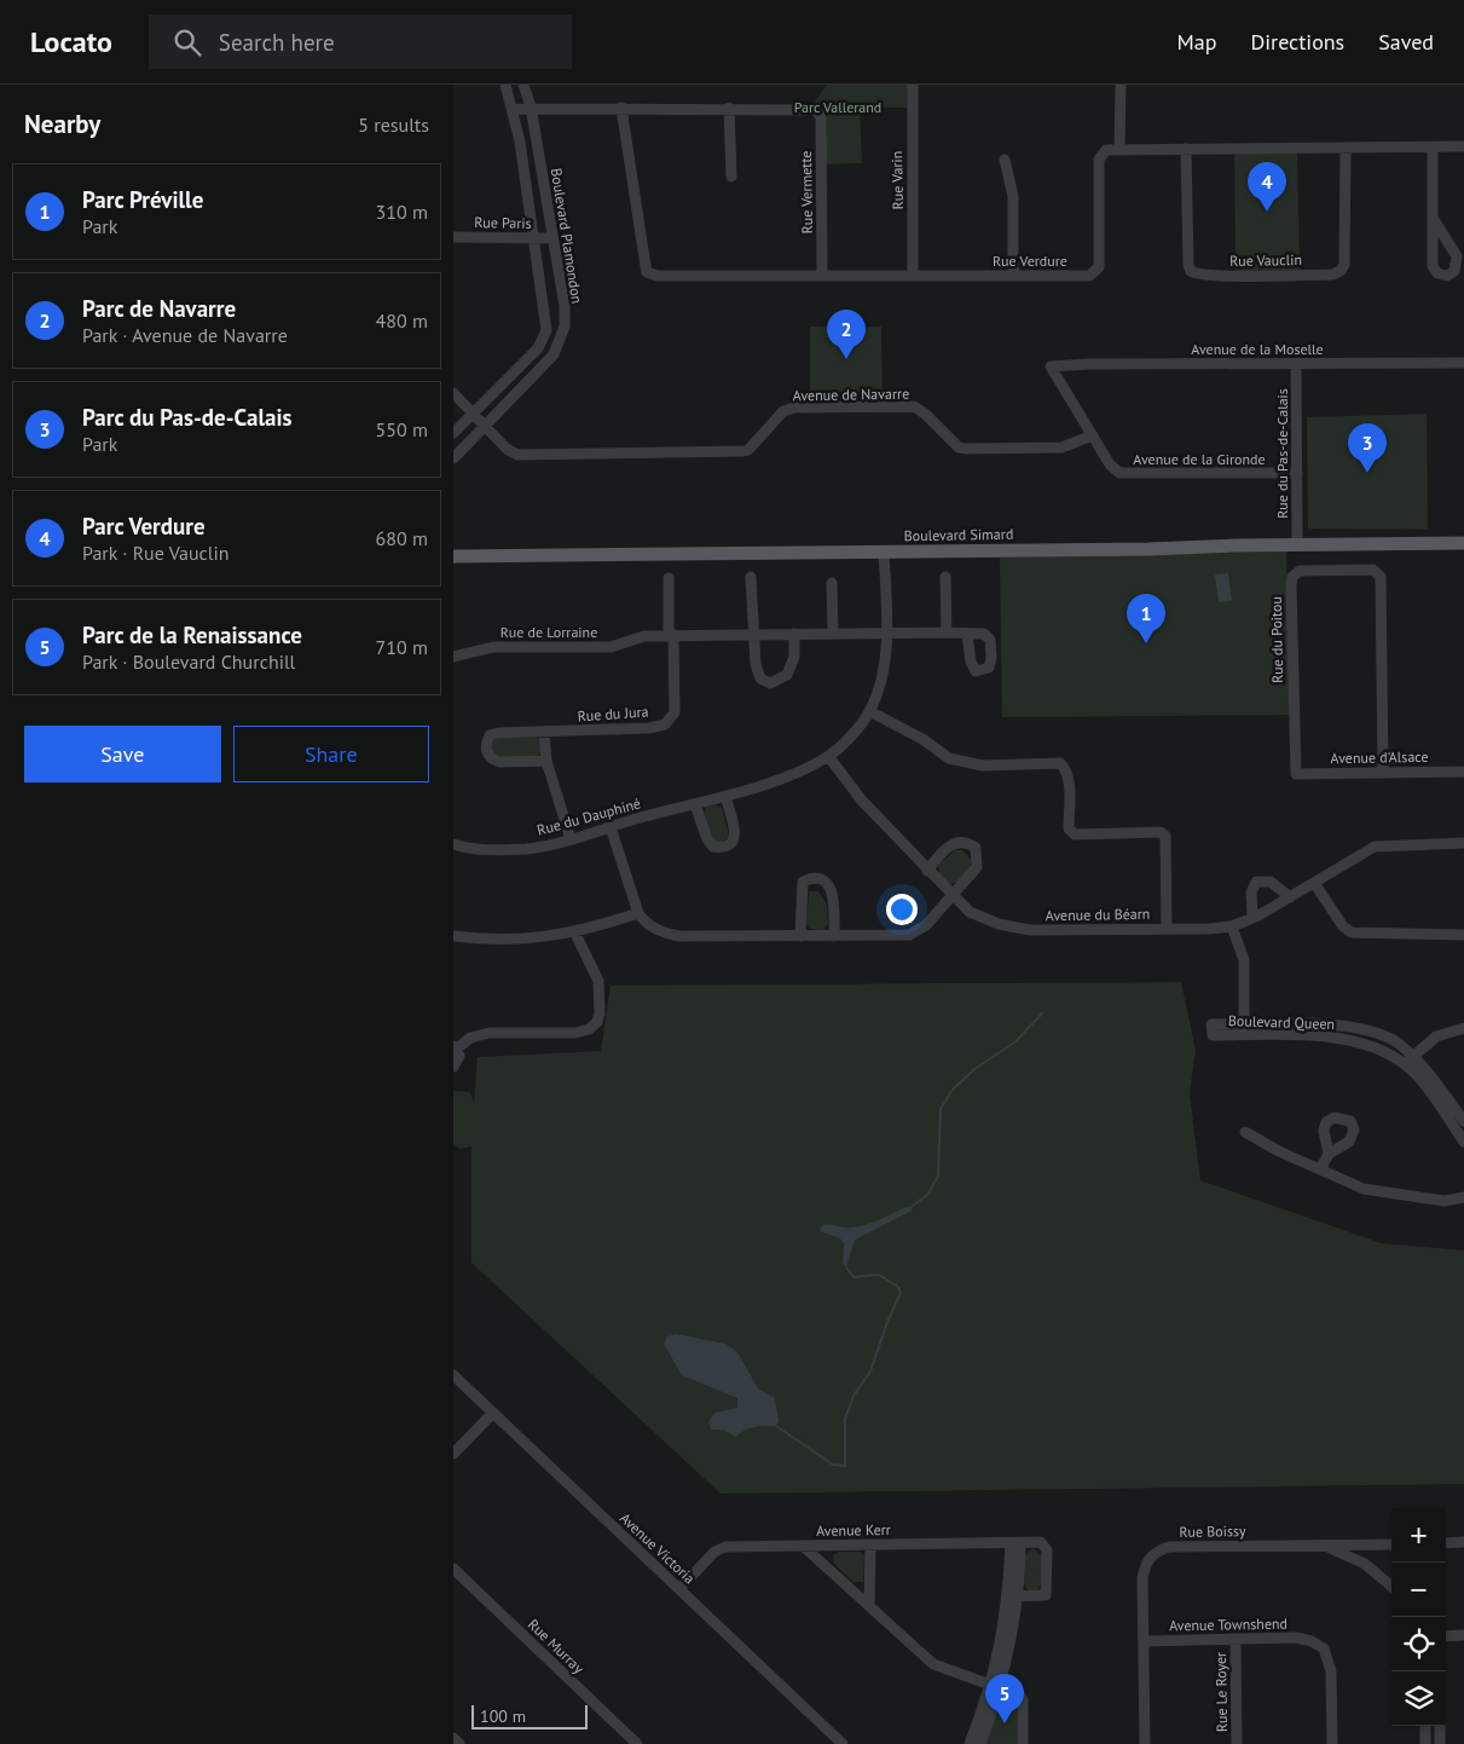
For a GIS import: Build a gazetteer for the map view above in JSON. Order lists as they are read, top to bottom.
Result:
{
  "streets": {
    "main road": ["Boulevard Simard"],
    "street": [
      "Rue Varin",
      "Rue Vermette",
      "Rue Paris",
      "Boulevard Plamondon",
      "Rue Verdure",
      "Rue Vauclin",
      "Avenue de la Moselle",
      "Avenue de Navarre",
      "Rue du Pas-de-Calais",
      "Avenue de la Gironde",
      "Rue de Lorraine",
      "Rue du Poitou",
      "Rue du Jura",
      "Avenue d'Alsace",
      "Rue du Dauphiné",
      "Avenue du Béarn",
      "Boulevard Queen",
      "Avenue Kerr",
      "Rue Boissy",
      "Avenue Victoria",
      "Avenue Townshend",
      "Rue Murray",
      "Rue Le Royer"
    ]
  },
  "crossings": [
    ["Rue Varin", "Rue Verdure"],
    ["Rue Vermette", "Rue Verdure"],
    ["Rue Paris", "Boulevard Plamondon"],
    ["Boulevard Plamondon", "Avenue de Navarre"],
    ["Avenue de la Moselle", "Rue du Pas-de-Calais"],
    ["Avenue de la Moselle", "Avenue de la Gironde"],
    ["Avenue de Navarre", "Avenue de la Gironde"],
    ["Rue du Pas-de-Calais", "Avenue de la Gironde"],
    ["Rue du Pas-de-Calais", "Boulevard Simard"],
    ["Boulevard Simard", "Rue du Dauphiné"],
    ["Rue de Lorraine", "Rue du Jura"],
    ["Rue de Lorraine", "Rue du Dauphiné"],
    ["Rue du Poitou", "Avenue d'Alsace"],
    ["Rue du Dauphiné", "Avenue du Béarn"],
    ["Avenue Kerr", "Avenue Victoria"],
    ["Rue Boissy", "Avenue Townshend"],
    ["Avenue Townshend", "Rue Le Royer"]
  ],
  "parks": ["Parc Vallerand"],
  "scale_bar": "100 m",
  "page": {
    "header": "Locato",
    "search": "Search here",
    "nav": ["Map", "Directions", "Saved"],
    "heading": ["Nearby", "5 results"],
    "pins": [
      "4",
      "2",
      "3",
      "1",
      "5"
    ],
    "list": [
      {
        "mark": "1",
        "name": "Parc Préville",
        "note": "Park",
        "value": "310 m"
      },
      {
        "mark": "2",
        "name": "Parc de Navarre",
        "note": "Park · Avenue de Navarre",
        "value": "480 m"
      },
      {
        "mark": "3",
        "name": "Parc du Pas-de-Calais",
        "note": "Park",
        "value": "550 m"
      },
      {
        "mark": "4",
        "name": "Parc Verdure",
        "note": "Park · Rue Vauclin",
        "value": "680 m"
      },
      {
        "mark": "5",
        "name": "Parc de la Renaissance",
        "note": "Park · Boulevard Churchill",
        "value": "710 m"
      }
    ],
    "buttons": ["Save", "Share"],
    "map_buttons": ["+", "−"],
    "scale": "100 m"
  }
}
